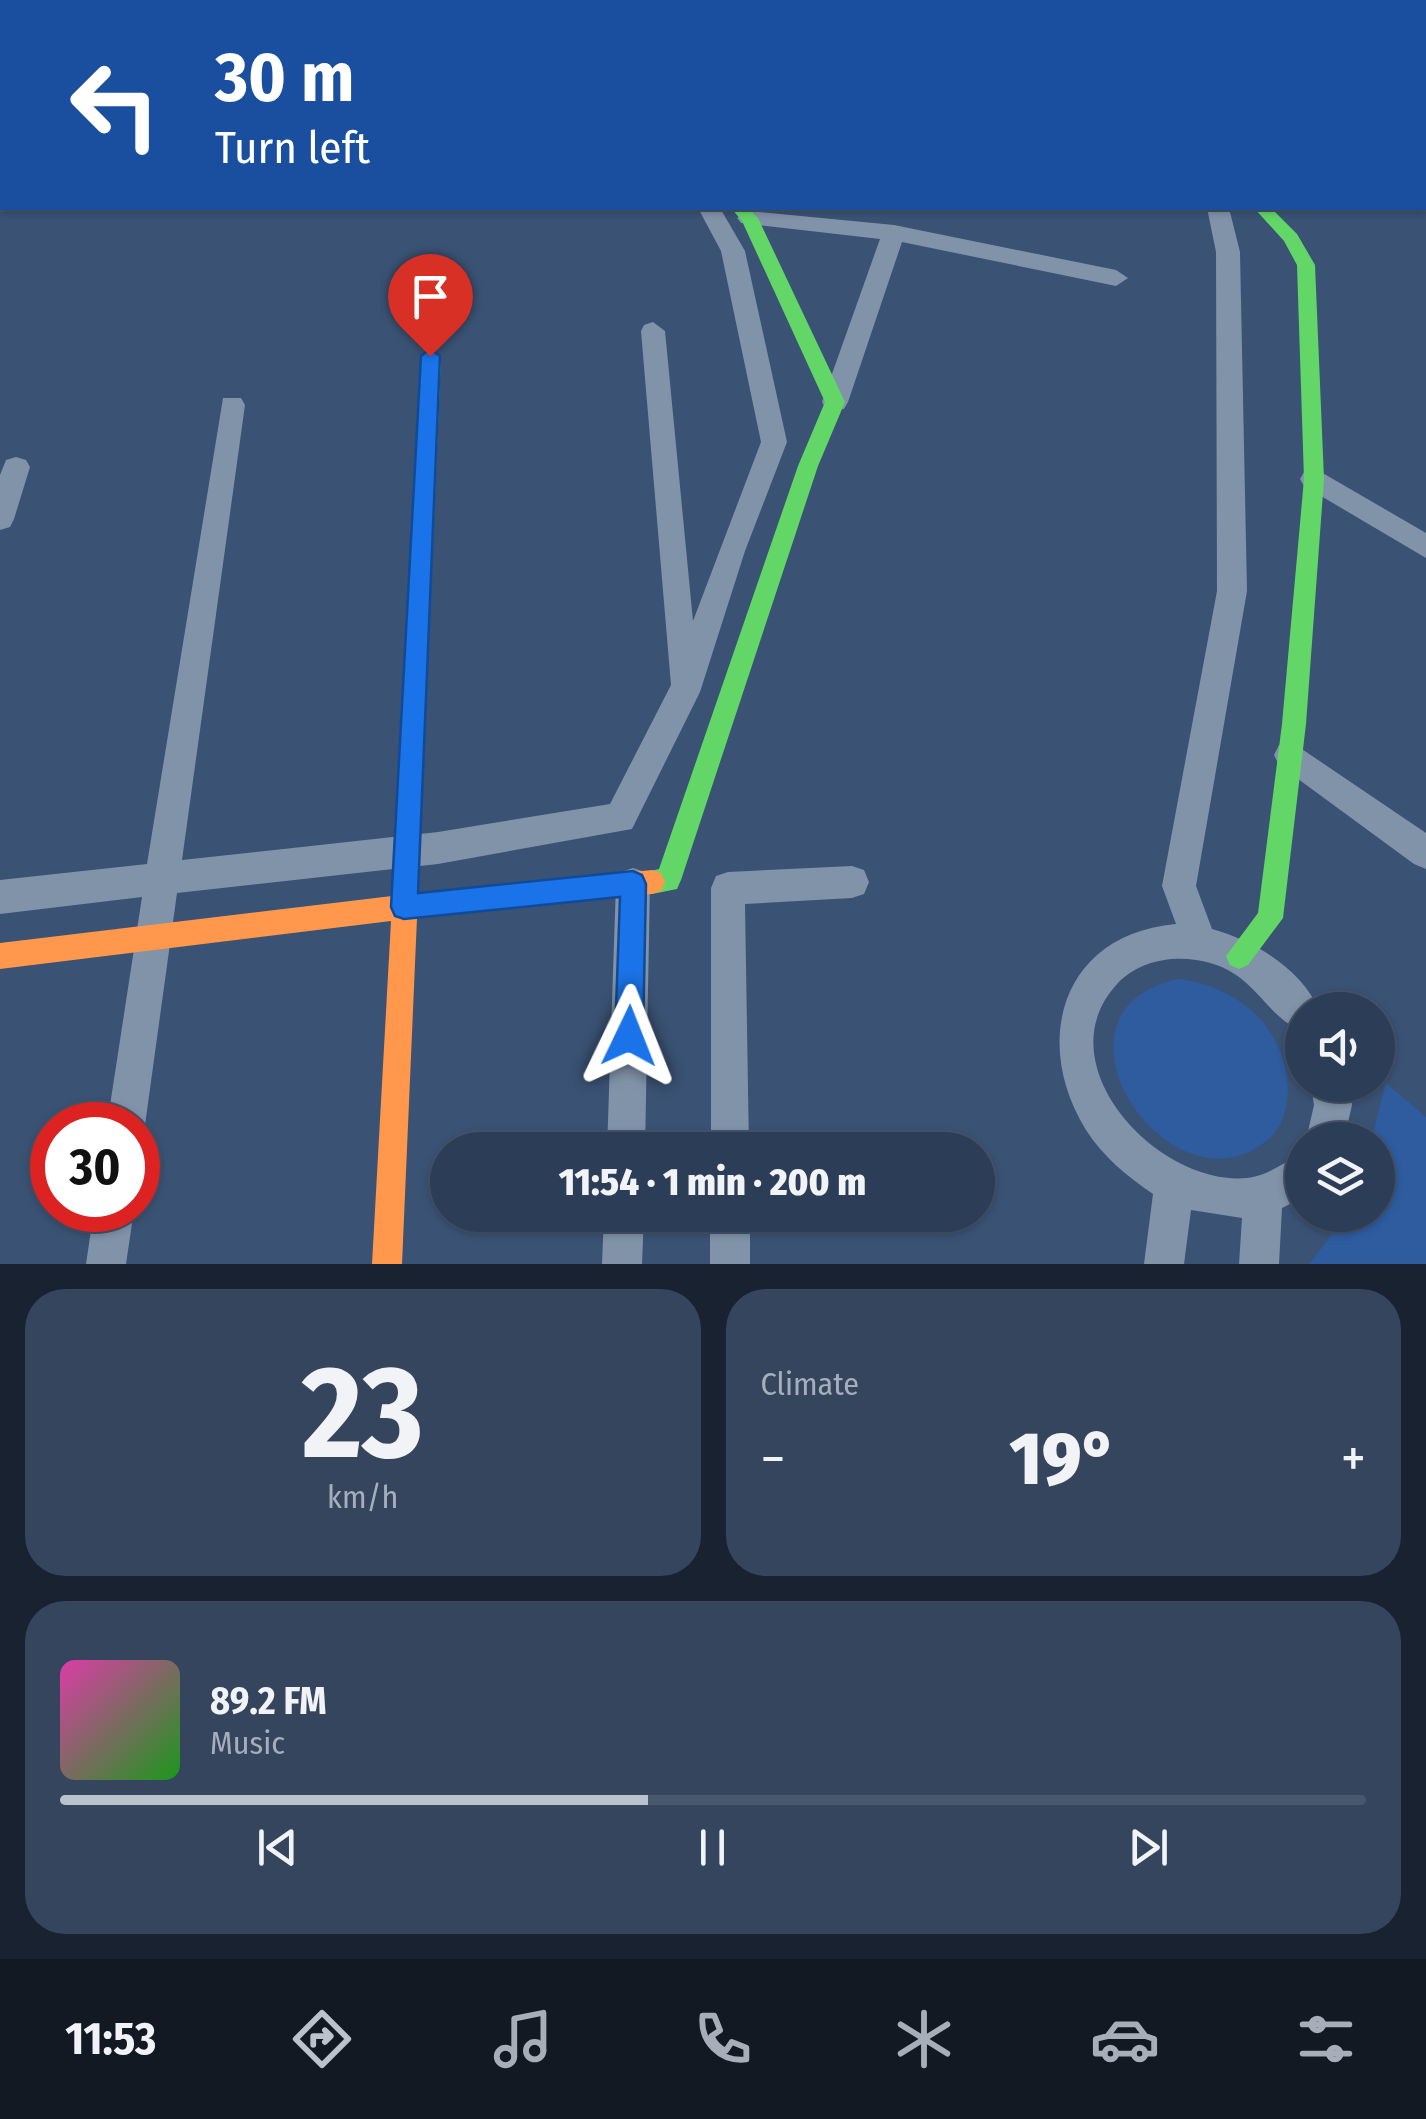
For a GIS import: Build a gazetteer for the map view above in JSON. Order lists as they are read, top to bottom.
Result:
{
  "page": {
    "turn": ["30 m", "Turn left"],
    "limit": "30",
    "trip": "11:54 · 1 min · 200 m",
    "tile": [
      ["23", "km/h"],
      "Climate"
    ],
    "heat": ["−", "19°", "+"],
    "song": ["89.2 FM", "Music"],
    "tabs": "11:53"
  }
}
